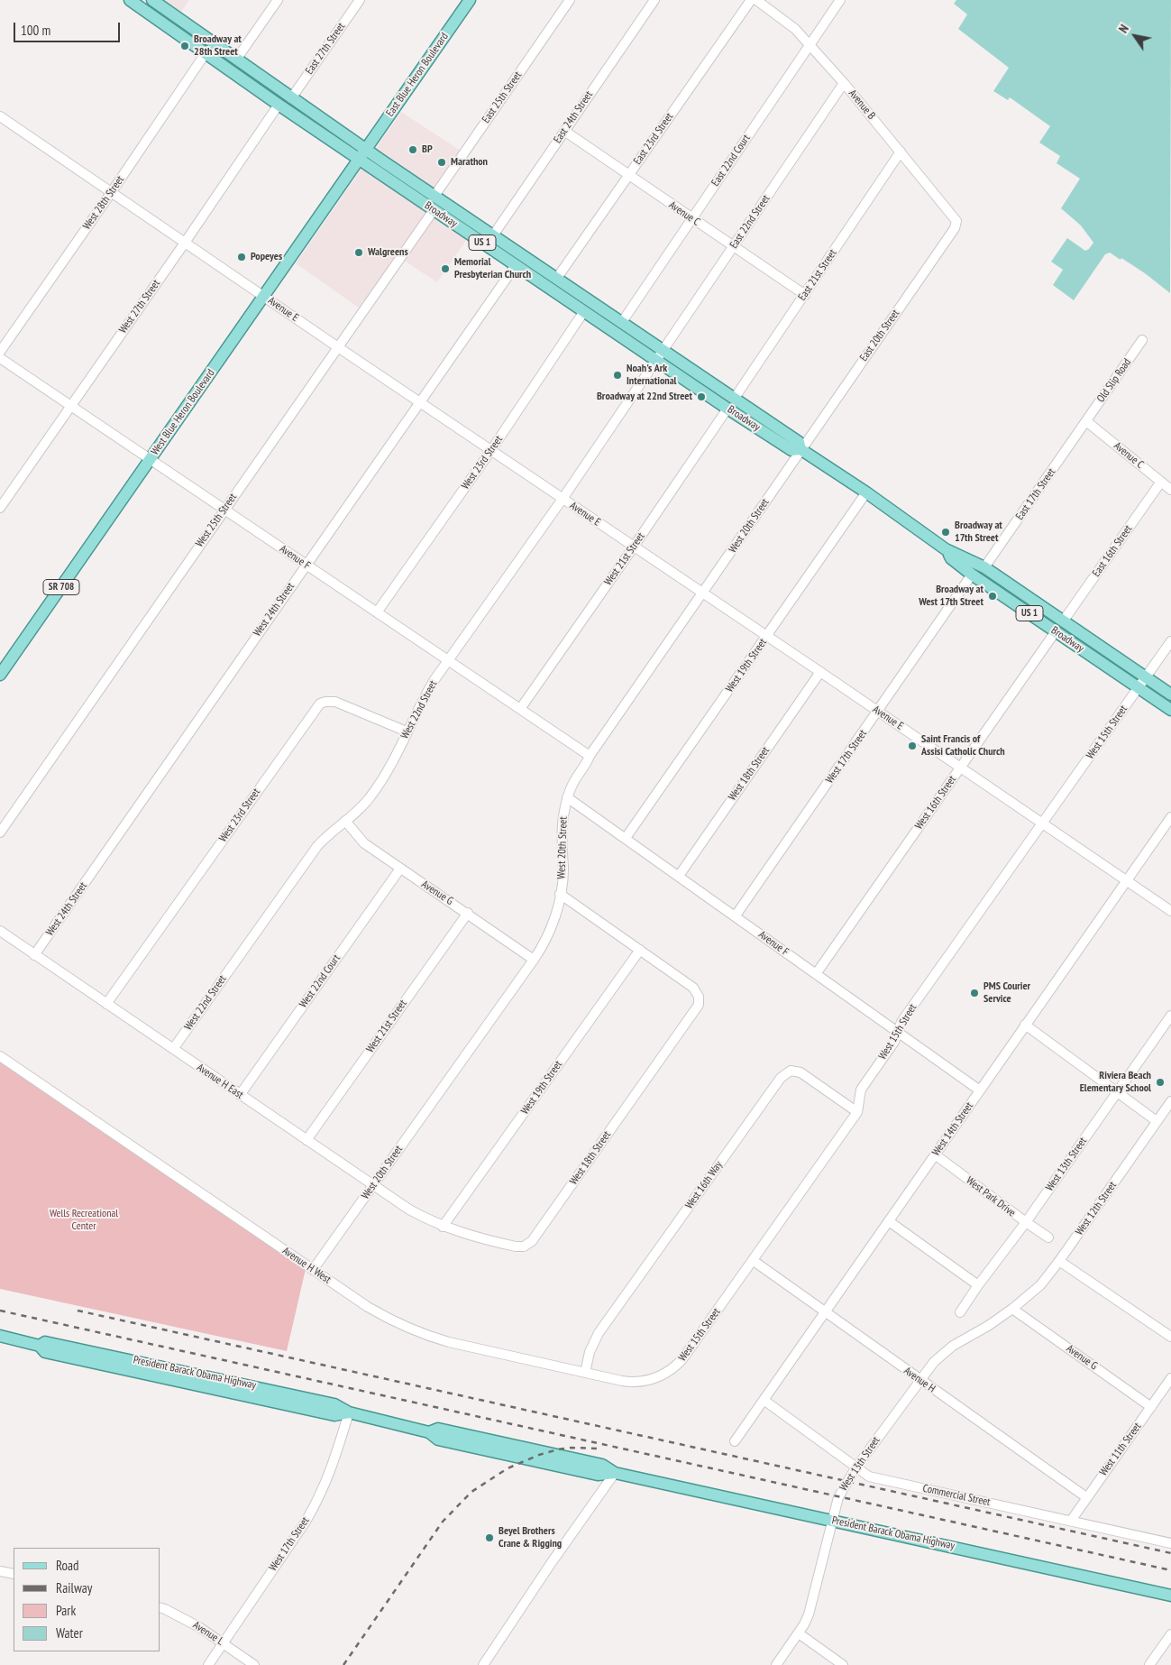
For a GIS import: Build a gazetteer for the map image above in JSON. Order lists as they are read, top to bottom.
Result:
{
  "streets": {
    "main road": [
      "East Blue Heron Boulevard",
      "Broadway",
      "US 1",
      "West Blue Heron Boulevard",
      "SR 708",
      "President Barack Obama Highway"
    ],
    "street": [
      "East 27th Street",
      "East 25th Street",
      "Avenue B",
      "East 24th Street",
      "East 23rd Street",
      "East 22nd Court",
      "West 28th Street",
      "Avenue C",
      "East 22nd Street",
      "East 21st Street",
      "West 27th Street",
      "Avenue E",
      "East 20th Street",
      "Old Slip Road",
      "West 23rd Street",
      "East 17th Street",
      "West 25th Street",
      "West 20th Street",
      "East 16th Street",
      "Avenue F",
      "West 21st Street",
      "West 24th Street",
      "West 19th Street",
      "West 22nd Street",
      "West 15th Street",
      "West 17th Street",
      "West 18th Street",
      "West 16th Street",
      "Avenue G",
      "West 22nd Court",
      "Avenue H East",
      "West 14th Street",
      "West 13th Street",
      "West 16th Way",
      "West Park Drive",
      "West 12th Street",
      "Avenue H West",
      "Avenue H",
      "West 11th Street",
      "Commercial Street",
      "Avenue L"
    ]
  },
  "crossings": [
    ["East 27th Street", "Broadway"],
    ["East Blue Heron Boulevard", "Broadway"],
    ["East Blue Heron Boulevard", "West Blue Heron Boulevard"],
    ["East 25th Street", "Broadway"],
    ["Avenue B", "East 22nd Court"],
    ["Avenue B", "East 22nd Street"],
    ["Avenue B", "East 21st Street"],
    ["Avenue B", "East 20th Street"],
    ["East 24th Street", "Avenue C"],
    ["East 24th Street", "Broadway"],
    ["East 23rd Street", "Avenue C"],
    ["East 23rd Street", "Broadway"],
    ["East 22nd Court", "Avenue C"],
    ["East 22nd Court", "Broadway"],
    ["West 28th Street", "Broadway"],
    ["West 28th Street", "Avenue E"],
    ["Avenue C", "East 22nd Street"],
    ["Avenue C", "East 21st Street"],
    ["Avenue C", "Old Slip Road"],
    ["Avenue C", "East 17th Street"],
    ["Avenue C", "East 16th Street"],
    ["Broadway", "East 22nd Street"],
    ["Broadway", "East 21st Street"],
    ["Broadway", "West 27th Street"],
    ["Broadway", "East 20th Street"],
    ["Broadway", "West Blue Heron Boulevard"],
    ["Broadway", "West 23rd Street"],
    ["Broadway", "East 17th Street"],
    ["Broadway", "West 25th Street"],
    ["Broadway", "West 20th Street"],
    ["Broadway", "East 16th Street"],
    ["Broadway", "West 21st Street"],
    ["Broadway", "West 24th Street"],
    ["Broadway", "West 19th Street"],
    ["Broadway", "West 22nd Street"],
    ["Broadway", "West 15th Street"],
    ["Broadway", "West 17th Street"],
    ["Broadway", "West 16th Street"],
    ["East 22nd Street", "West 22nd Street"],
    ["West 27th Street", "Avenue E"],
    ["West 27th Street", "Avenue F"],
    ["Avenue E", "West Blue Heron Boulevard"],
    ["Avenue E", "West 23rd Street"],
    ["Avenue E", "West 25th Street"],
    ["Avenue E", "West 20th Street"],
    ["Avenue E", "West 21st Street"],
    ["Avenue E", "West 24th Street"],
    ["Avenue E", "West 19th Street"],
    ["Avenue E", "West 22nd Street"],
    ["Avenue E", "West 15th Street"],
    ["Avenue E", "West 17th Street"],
    ["Avenue E", "West 18th Street"],
    ["Avenue E", "West 16th Street"],
    ["Avenue E", "West 14th Street"],
    ["East 20th Street", "West 20th Street"],
    ["Old Slip Road", "East 17th Street"],
    ["West Blue Heron Boulevard", "Avenue F"],
    ["West 23rd Street", "Avenue F"],
    ["West 23rd Street", "West 22nd Street"],
    ["West 23rd Street", "Avenue H East"],
    ["West 25th Street", "Avenue F"],
    ["West 20th Street", "Avenue F"],
    ["West 20th Street", "Avenue G"],
    ["West 20th Street", "Avenue H East"],
    ["West 20th Street", "Avenue H West"],
    ["Avenue F", "West 21st Street"],
    ["Avenue F", "West 24th Street"],
    ["Avenue F", "West 19th Street"],
    ["Avenue F", "West 22nd Street"],
    ["Avenue F", "West 15th Street"],
    ["Avenue F", "West 17th Street"],
    ["Avenue F", "West 18th Street"],
    ["Avenue F", "West 16th Street"],
    ["Avenue F", "West 14th Street"],
    ["West 21st Street", "Avenue G"],
    ["West 21st Street", "Avenue H East"],
    ["West 24th Street", "Avenue H East"],
    ["West 19th Street", "West 18th Street"],
    ["West 19th Street", "Avenue H East"],
    ["West 22nd Street", "Avenue G"],
    ["West 22nd Street", "Avenue H East"],
    ["West 15th Street", "West 16th Way"],
    ["West 15th Street", "Avenue H West"],
    ["West 15th Street", "Avenue H"],
    ["West 17th Street", "President Barack Obama Highway"],
    ["West 17th Street", "Avenue L"],
    ["West 18th Street", "Avenue H East"],
    ["Avenue G", "West 22nd Court"],
    ["Avenue G", "West 13th Street"],
    ["Avenue G", "West 12th Street"],
    ["Avenue G", "West 11th Street"],
    ["West 22nd Court", "Avenue H East"],
    ["West 14th Street", "West Park Drive"],
    ["West 14th Street", "Avenue H"],
    ["West 14th Street", "Commercial Street"],
    ["West 13th Street", "West Park Drive"],
    ["West 13th Street", "West 12th Street"],
    ["West 13th Street", "President Barack Obama Highway"],
    ["West 13th Street", "Avenue H"],
    ["West 13th Street", "Commercial Street"],
    ["West 16th Way", "Avenue H West"],
    ["Avenue H", "West 11th Street"],
    ["West 11th Street", "Commercial Street"]
  ],
  "parks": ["Wells Recreational Center"],
  "places": [
    "Broadway at 28th Street",
    "BP",
    "Marathon",
    "Walgreens",
    "Popeyes",
    "Memorial Presbyterian Church",
    "Noah's Ark International",
    "Broadway at 22nd Street",
    "Broadway at 17th Street",
    "Broadway at West 17th Street",
    "Saint Francis of Assisi Catholic Church",
    "PMS Courier Service",
    "Riviera Beach Elementary School",
    "Beyel Brothers Crane & Rigging"
  ],
  "legend": [
    "Road",
    "Railway",
    "Park",
    "Water"
  ],
  "scale_bar": "100 m",
  "north": "top left"
}
